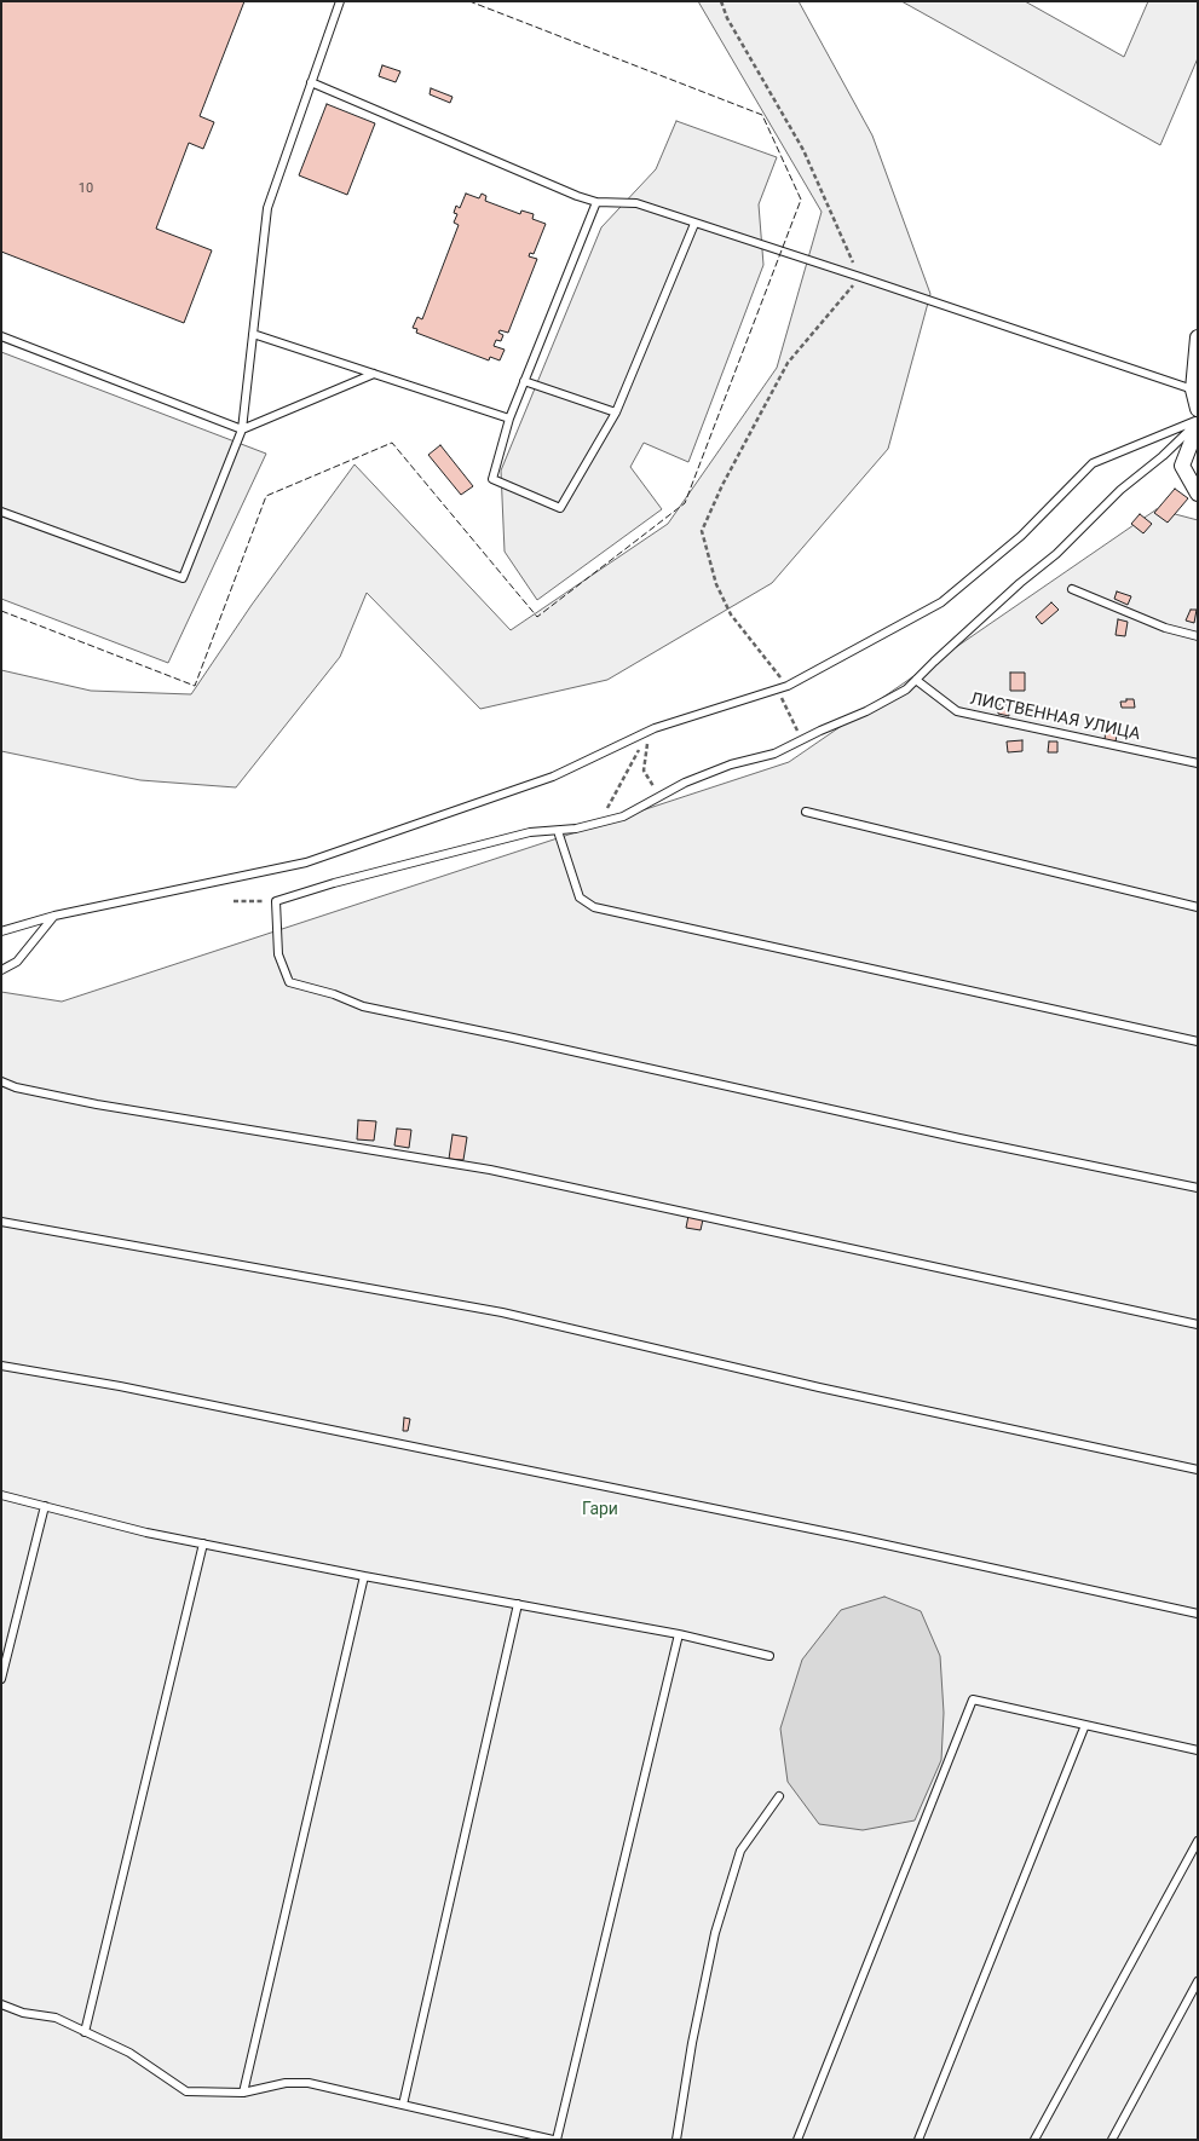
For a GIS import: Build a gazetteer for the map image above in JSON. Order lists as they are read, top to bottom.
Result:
{
  "streets": {
    "lane": ["ЛИСТВЕННАЯ УЛИЦА"]
  },
  "parks": ["Гари"],
  "house_numbers": ["10"]
}
